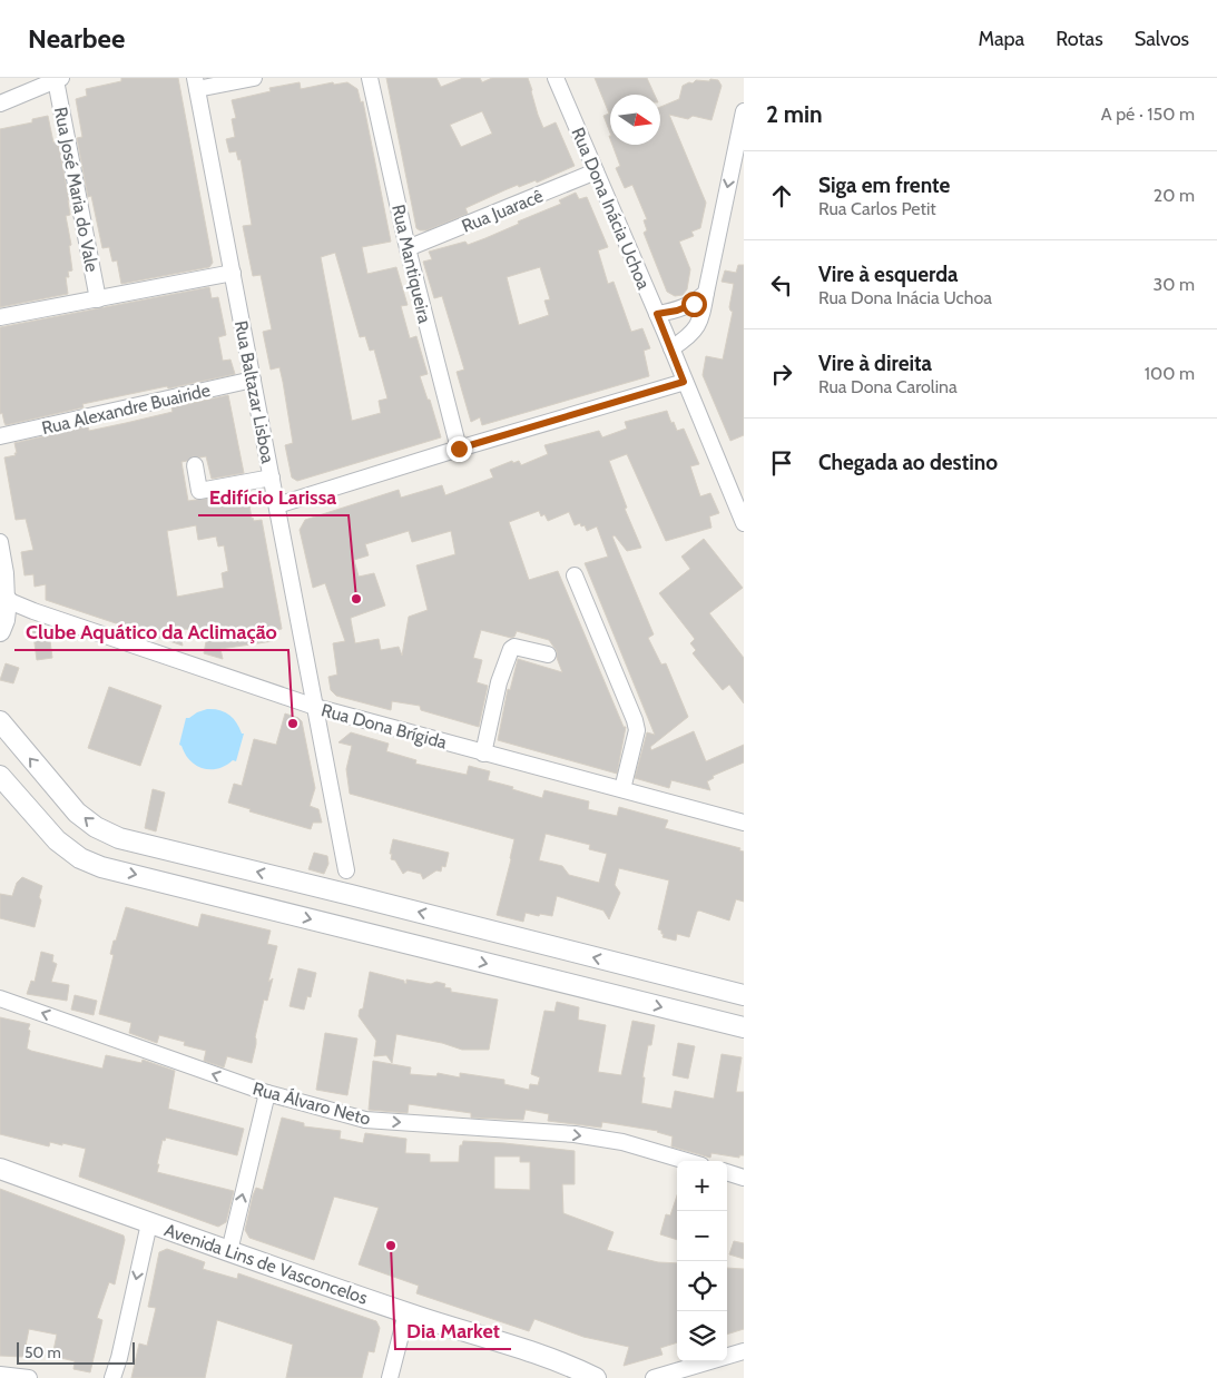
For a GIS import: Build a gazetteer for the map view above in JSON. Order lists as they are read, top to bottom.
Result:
{
  "streets": {
    "street": [
      "Rua José Maria do Vale",
      "Rua Dona Inácia Uchoa",
      "Rua Juaracê",
      "Rua Mantiqueira",
      "Rua Baltazar Lisboa",
      "Rua Alexandre Buairide",
      "Rua Dona Brígida",
      "Rua Álvaro Neto",
      "Avenida Lins de Vasconcelos"
    ]
  },
  "crossings": [
    ["Rua Dona Inácia Uchoa", "Rua Juaracê"],
    ["Rua Juaracê", "Rua Mantiqueira"],
    ["Rua Baltazar Lisboa", "Rua Alexandre Buairide"],
    ["Rua Baltazar Lisboa", "Rua Dona Brígida"]
  ],
  "places": ["Edifício Larissa", "Clube Aquático da Aclimação", "Dia Market"],
  "scale_bar": "50 m",
  "north": "right",
  "page": {
    "header": "Nearbee",
    "nav": ["Mapa", "Rotas", "Salvos"],
    "heading": ["2 min", "A pé · 150 m"],
    "list": [
      ["Siga em frente", "Rua Carlos Petit", "20 m"],
      ["Vire à esquerda", "Rua Dona Inácia Uchoa", "30 m"],
      ["Vire à direita", "Rua Dona Carolina", "100 m"],
      "Chegada ao destino"
    ],
    "map_buttons": ["+", "−"],
    "scale": "50 m"
  }
}
